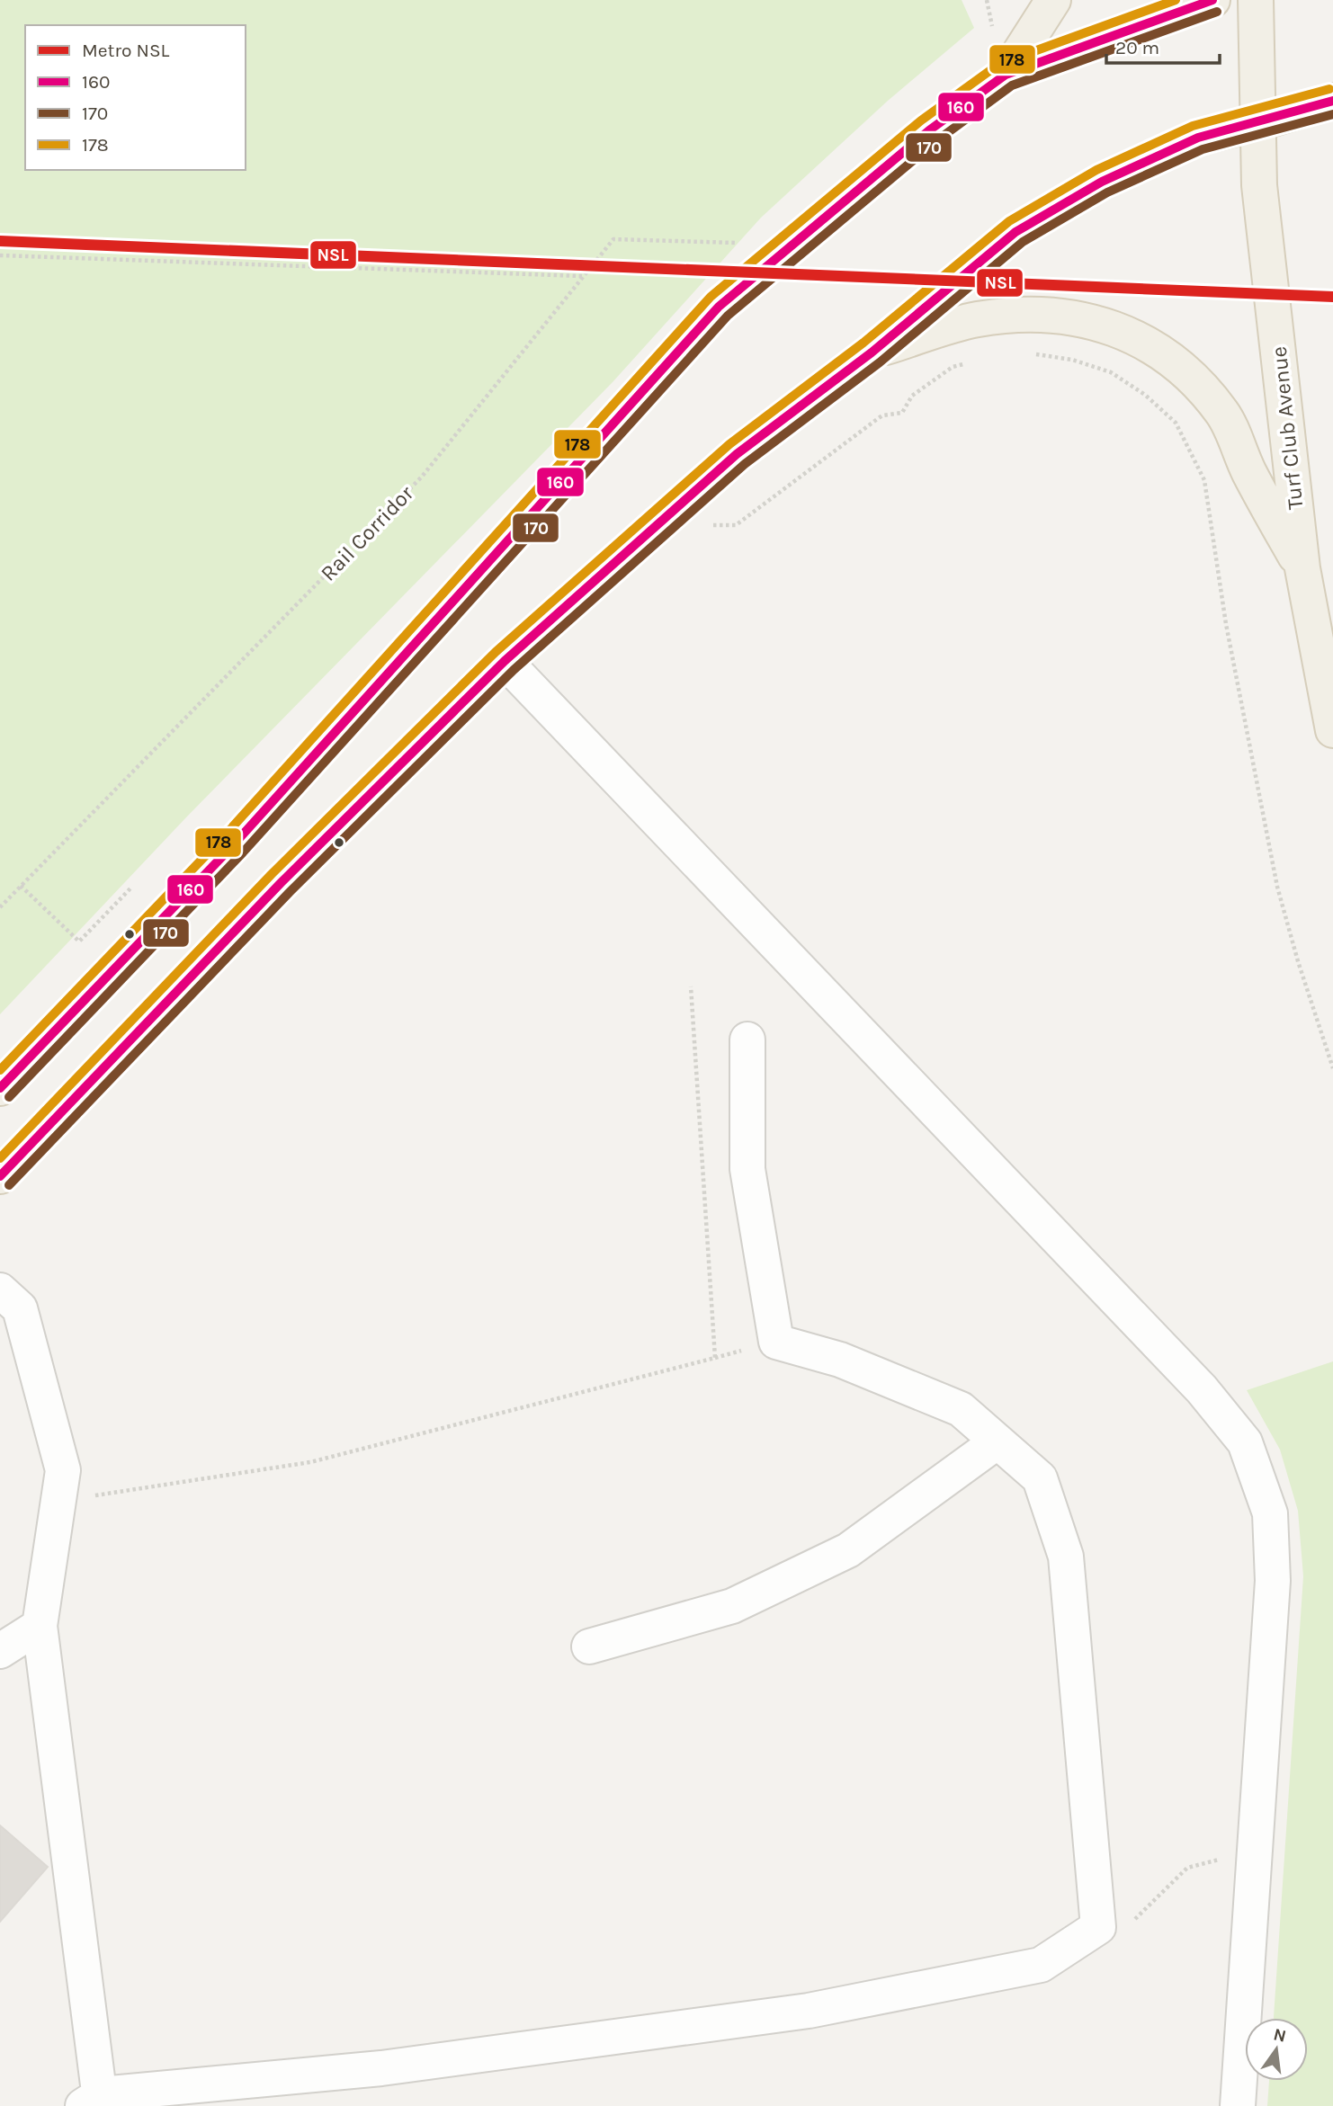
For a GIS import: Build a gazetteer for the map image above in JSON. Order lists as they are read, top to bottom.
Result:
{
  "streets": {
    "main road": ["Turf Club Avenue"],
    "path": ["Rail Corridor"]
  },
  "lines": [
    "transit line 160",
    "transit line 178",
    "transit line 170",
    "metro line NSL"
  ],
  "legend": [
    "Metro NSL",
    "160",
    "170",
    "178"
  ],
  "scale_bar": "20 m",
  "north": "top"
}
